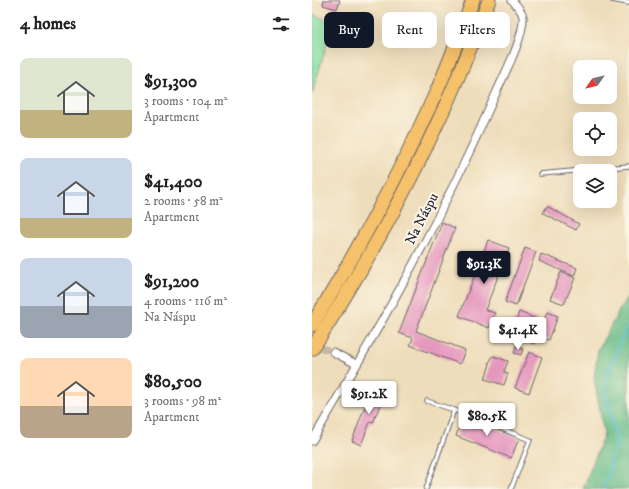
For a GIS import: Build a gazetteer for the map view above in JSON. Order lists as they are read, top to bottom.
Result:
{
  "streets": {
    "street": ["Na Náspu"]
  },
  "north": "bottom left",
  "page": {
    "heading": "4 homes",
    "chip": ["Buy", "Rent", "Filters"],
    "list": [
      {
        "name": "$91,300",
        "note": "3 rooms · 104 m² · Apartment"
      },
      {
        "name": "$41,400",
        "note": "2 rooms · 58 m² · Apartment"
      },
      {
        "name": "$91,200",
        "note": "4 rooms · 116 m² · Na Náspu"
      },
      {
        "name": "$80,500",
        "note": "3 rooms · 98 m² · Apartment"
      }
    ],
    "price": [
      "$91.3K",
      "$41.4K",
      "$91.2K",
      "$80.5K"
    ]
  }
}
